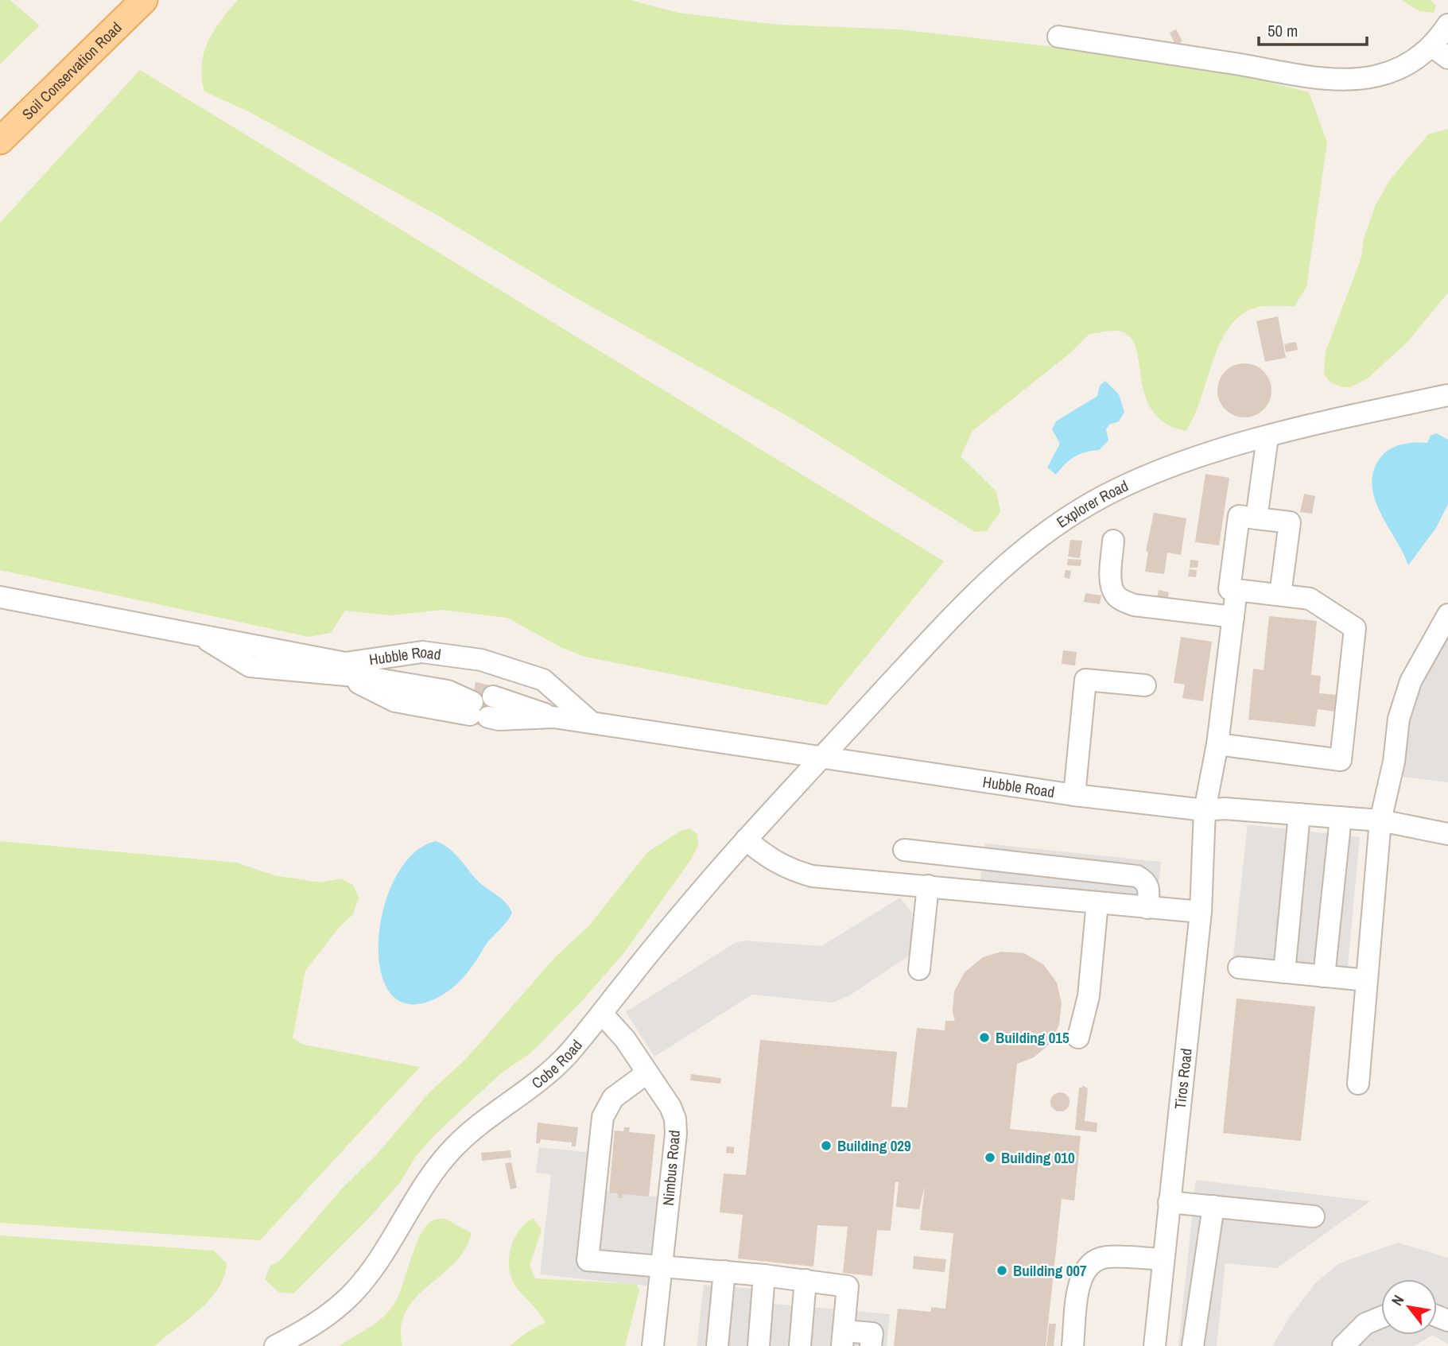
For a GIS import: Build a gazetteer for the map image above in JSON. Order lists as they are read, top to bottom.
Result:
{
  "streets": {
    "main road": ["Soil Conservation Road"],
    "street": [
      "Explorer Road",
      "Hubble Road",
      "Cobe Road",
      "Tiros Road",
      "Nimbus Road"
    ]
  },
  "crossings": [
    ["Explorer Road", "Hubble Road"],
    ["Explorer Road", "Cobe Road"],
    ["Hubble Road", "Cobe Road"],
    ["Hubble Road", "Tiros Road"],
    ["Cobe Road", "Nimbus Road"]
  ],
  "places": [
    "Building 015",
    "Building 029",
    "Building 010",
    "Building 007"
  ],
  "scale_bar": "50 m",
  "north": "top left"
}
